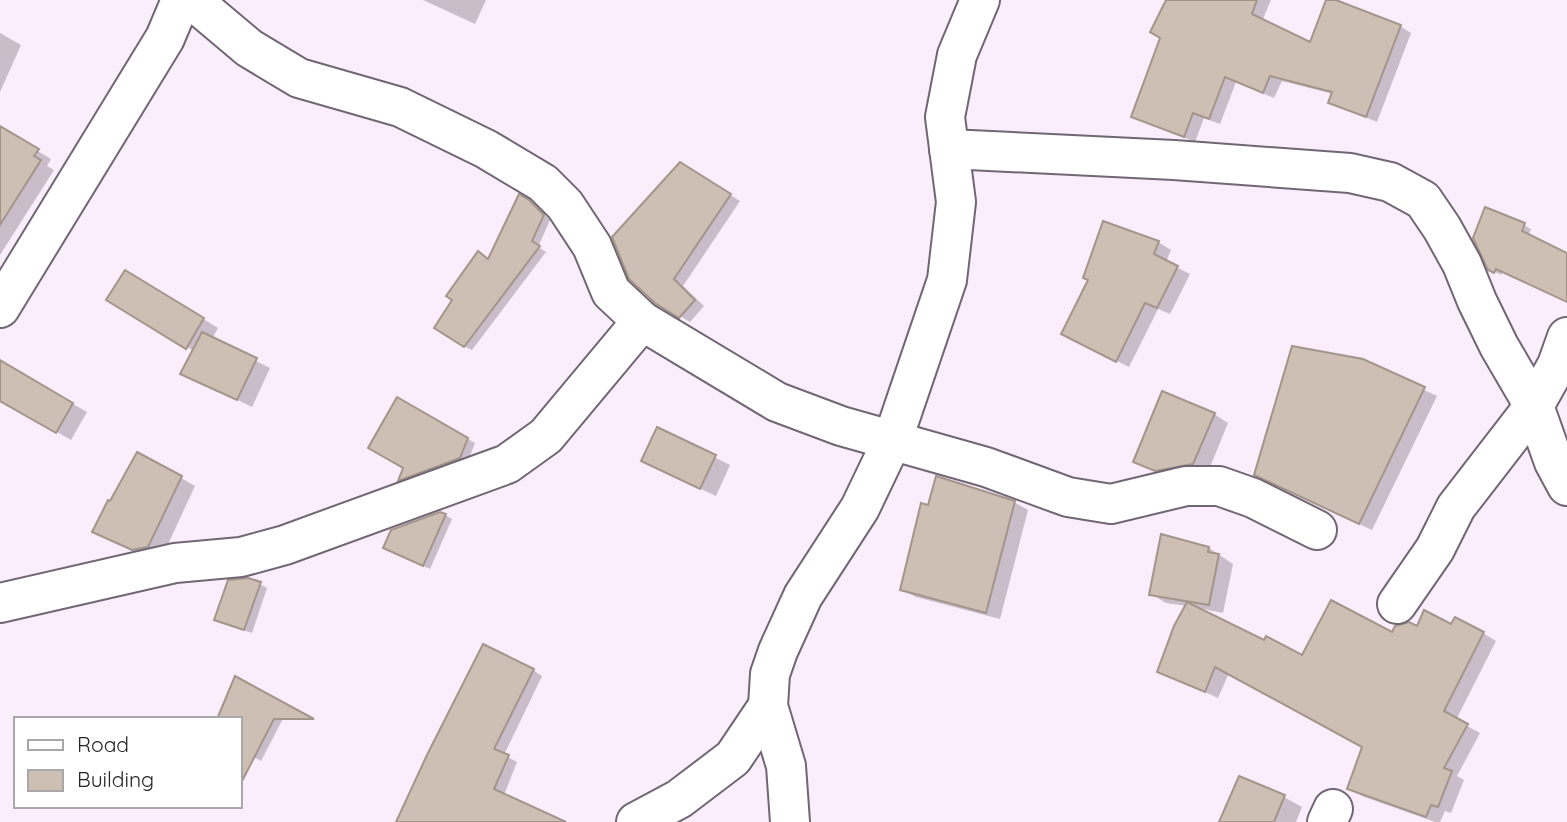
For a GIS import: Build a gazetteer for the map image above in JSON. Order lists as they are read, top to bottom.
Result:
{
  "legend": ["Road", "Building"]
}
